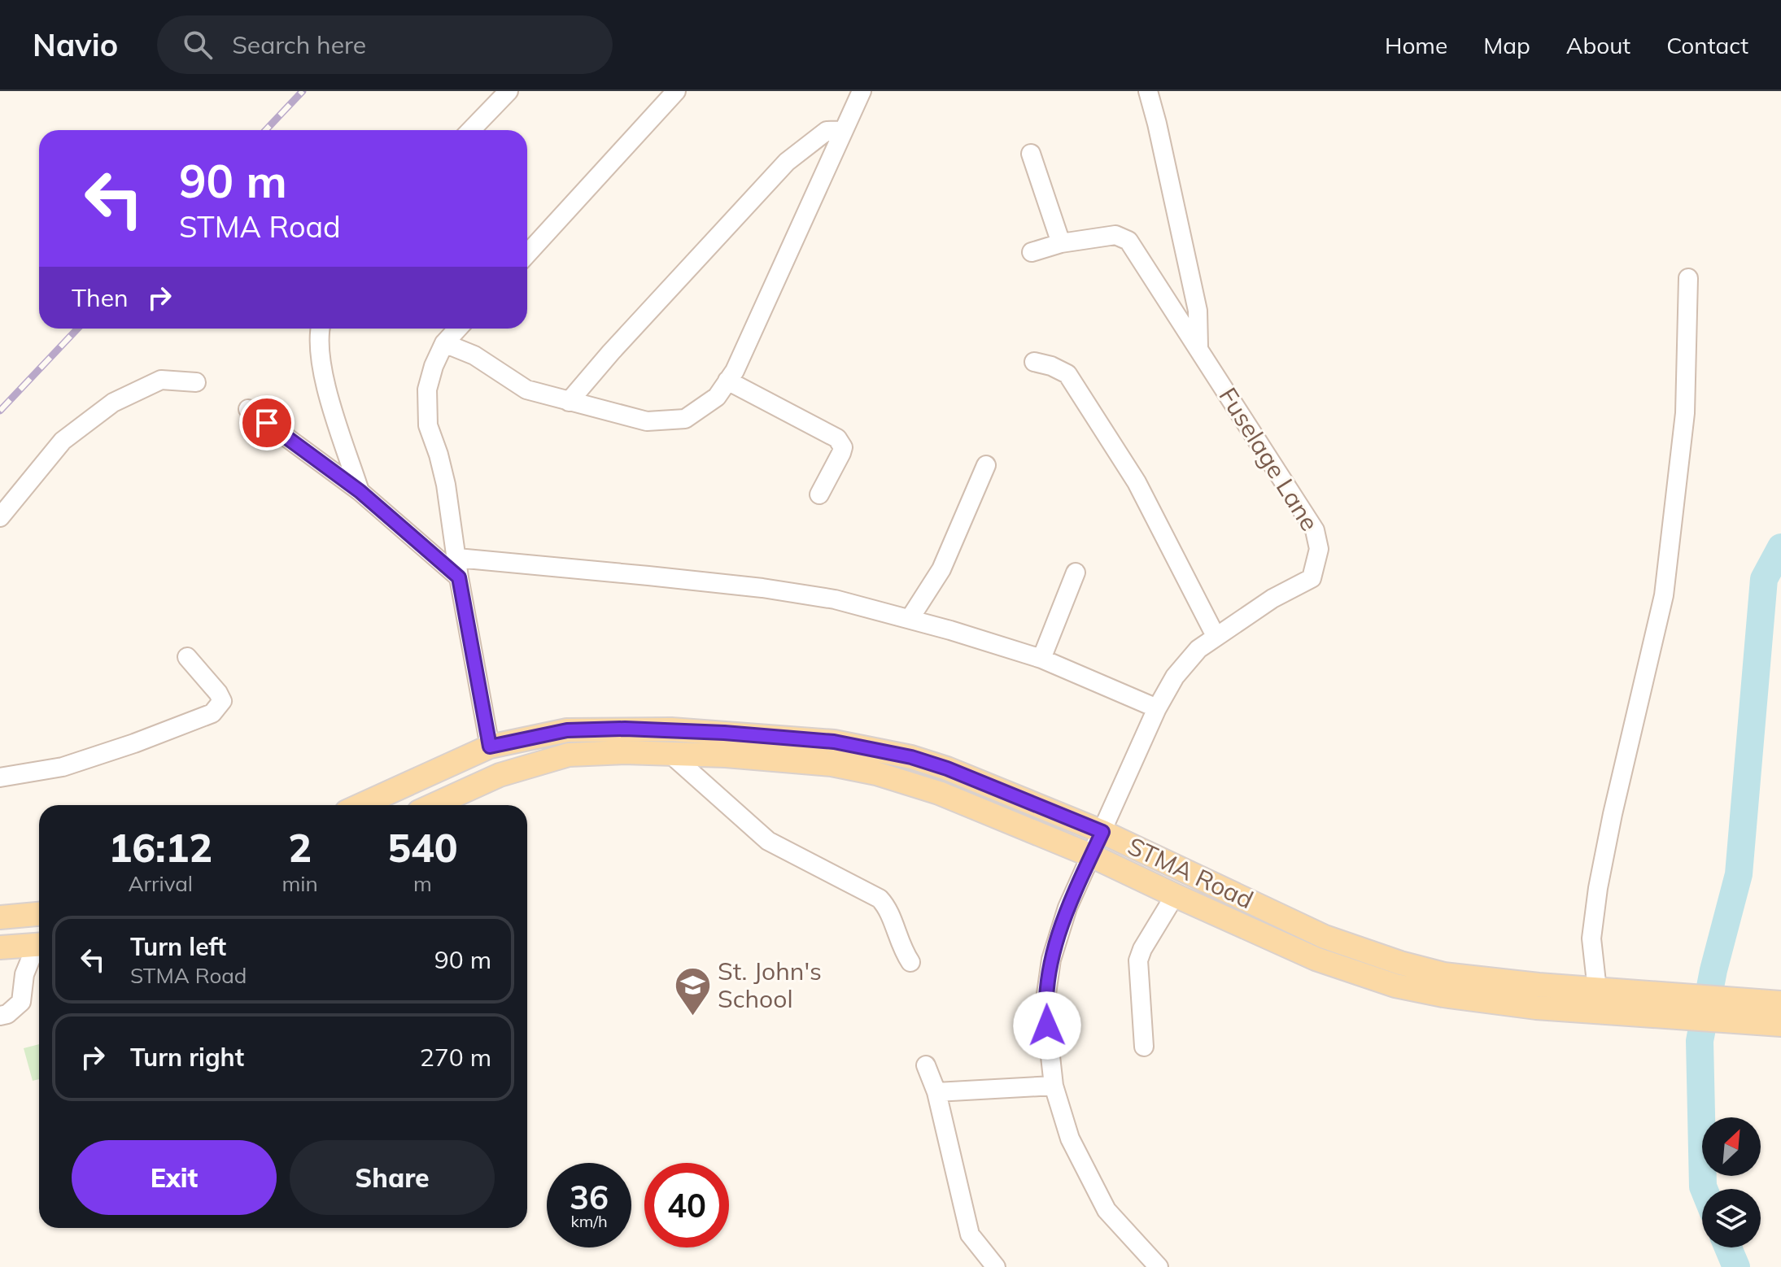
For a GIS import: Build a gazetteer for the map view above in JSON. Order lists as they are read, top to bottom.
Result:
{
  "streets": {
    "main road": ["STMA Road"],
    "street": ["Fuselage Lane"]
  },
  "crossings": [
    ["Fuselage Lane", "STMA Road"]
  ],
  "places": {
    "school or university": ["St. John's School"]
  },
  "north": "top right",
  "page": {
    "header": "Navio",
    "search": "Search here",
    "nav": [
      "Home",
      "Map",
      "About",
      "Contact"
    ],
    "turn": ["90 m", "STMA Road"],
    "then": "Then",
    "eta": [
      "16:12",
      "Arrival",
      "2",
      "min",
      "540",
      "m"
    ],
    "list": [
      {
        "name": "Turn left",
        "note": "STMA Road",
        "value": "90 m"
      },
      {
        "name": "Turn right",
        "value": "270 m"
      }
    ],
    "buttons": ["Exit", "Share"],
    "speed": "36 km/h",
    "limit": "40"
  }
}
